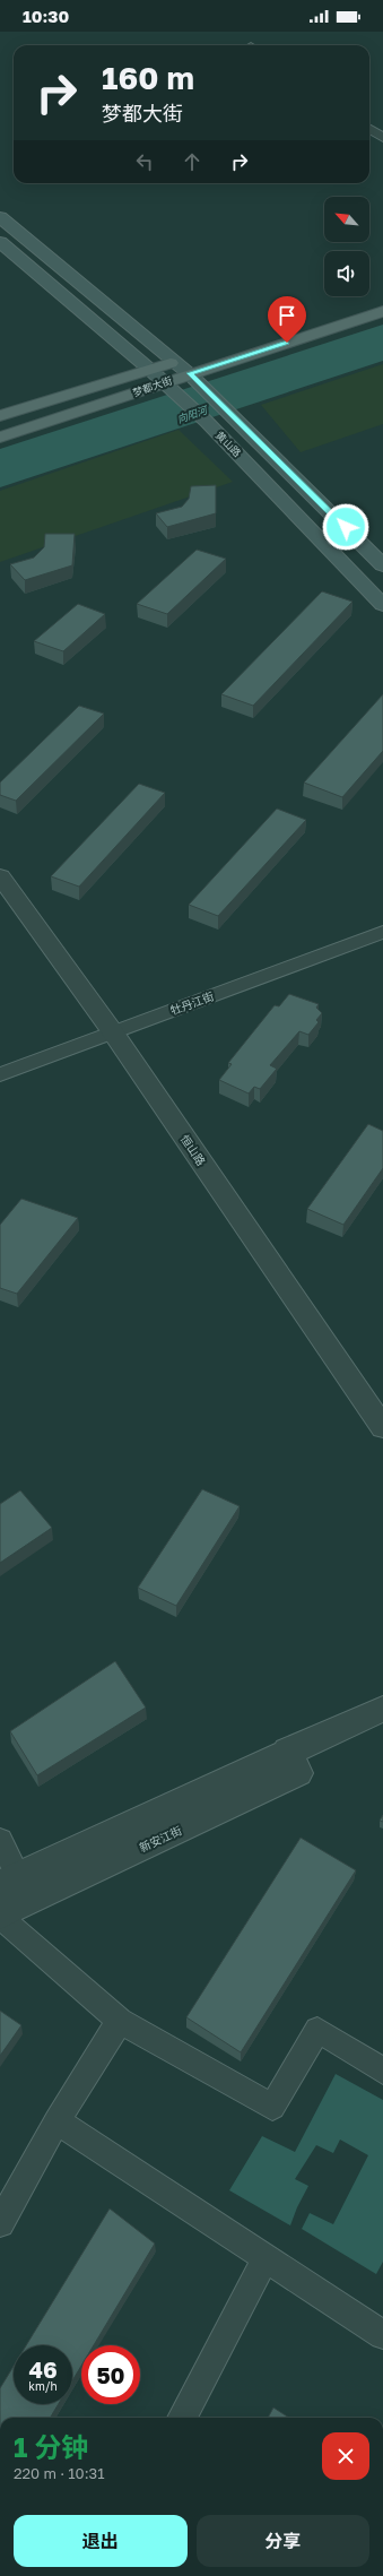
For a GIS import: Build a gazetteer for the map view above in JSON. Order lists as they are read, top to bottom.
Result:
{
  "streets": {
    "main road": ["梦都大街", "黄山路"],
    "street": ["牡丹江街", "恒山路", "新安江街"]
  },
  "crossings": [
    ["梦都大街", "黄山路"],
    ["牡丹江街", "恒山路"]
  ],
  "water": ["向阳河"],
  "north": "top left",
  "page": {
    "status": "10:30",
    "turn": ["160 m", "梦都大街"],
    "speed": "46 km/h",
    "limit": "50",
    "heading": ["1 分钟", "220 m · 10:31"],
    "buttons": ["退出", "分享"]
  }
}
